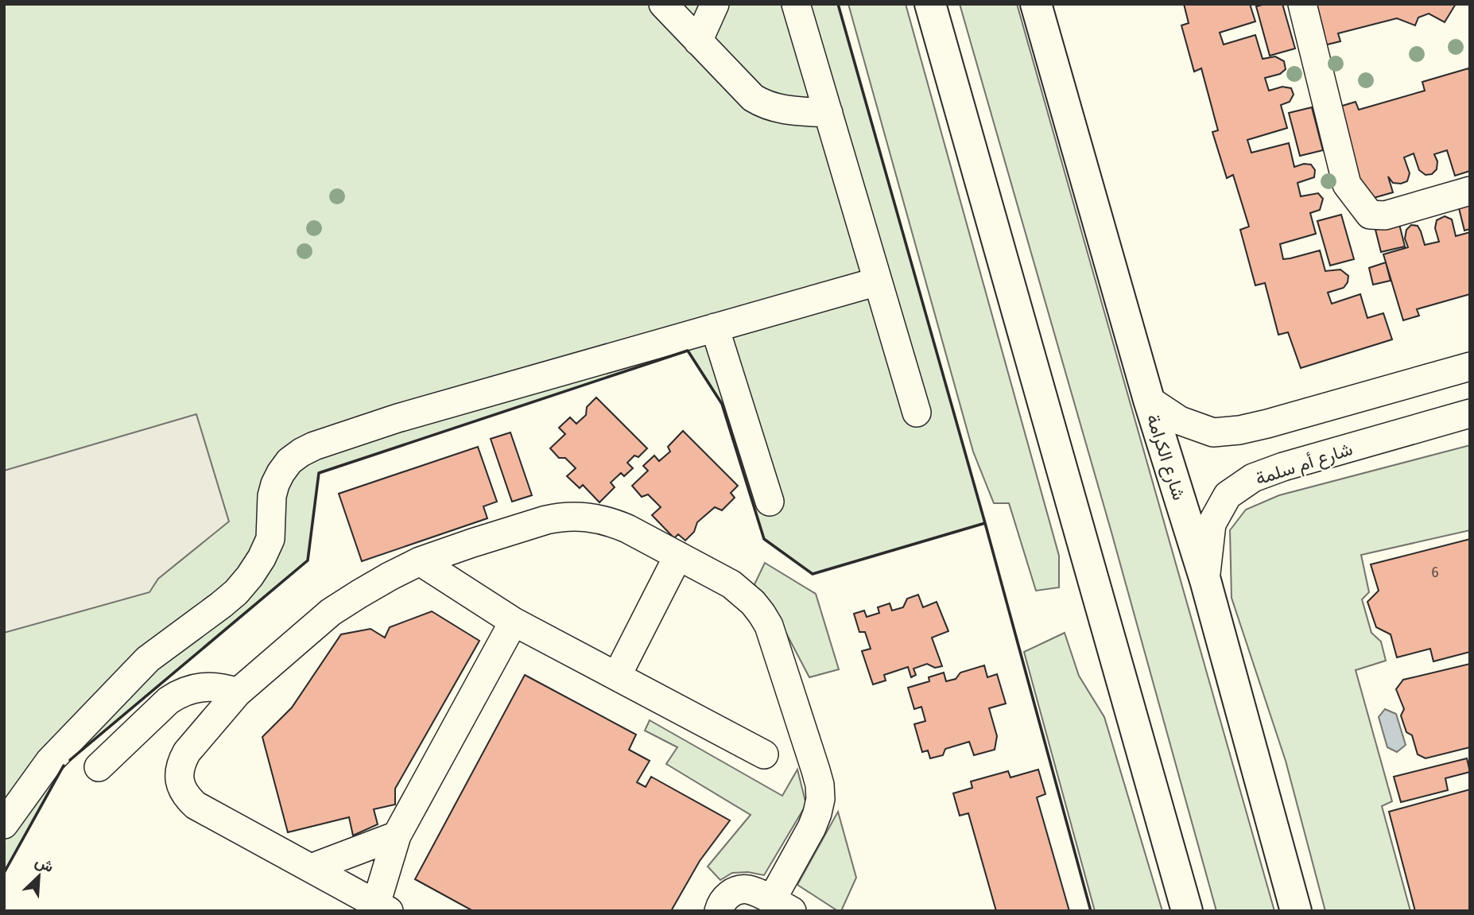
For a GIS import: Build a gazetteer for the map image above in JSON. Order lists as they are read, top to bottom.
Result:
{
  "streets": {
    "main road": ["شارع الكرامة"],
    "street": ["شارع أم سلمة"]
  },
  "crossings": [
    ["شارع الكرامة", "شارع أم سلمة"]
  ],
  "house_numbers": ["6"],
  "north": "top right"
}
